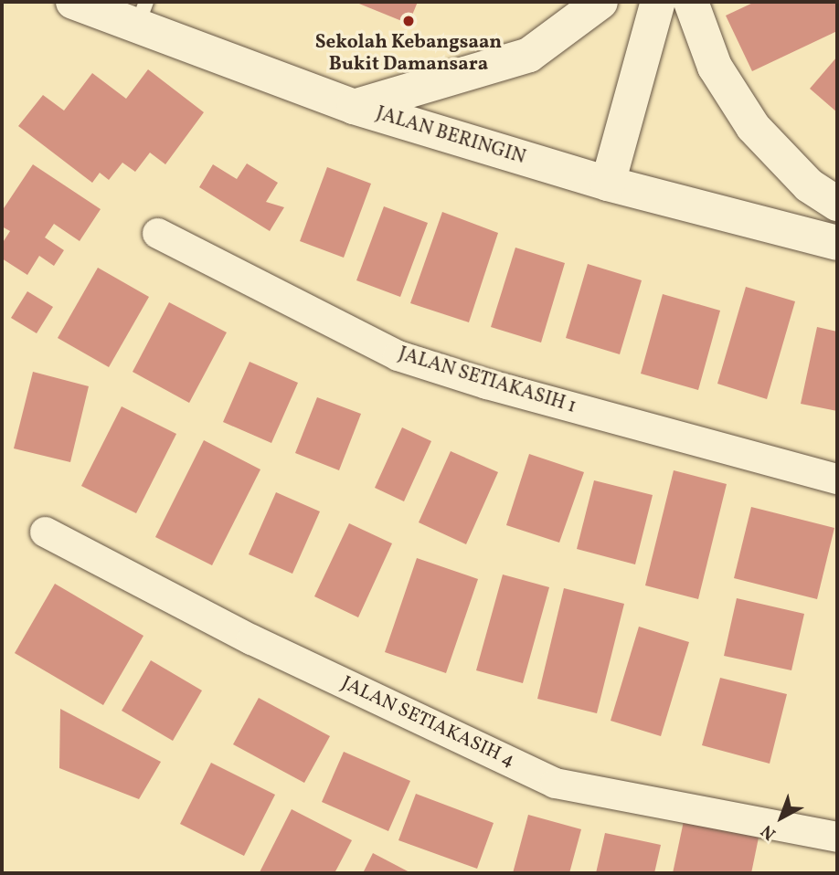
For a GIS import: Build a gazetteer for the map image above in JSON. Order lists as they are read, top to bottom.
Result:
{
  "streets": {
    "street": ["JALAN BERINGIN", "JALAN SETIAKASIH 1", "JALAN SETIAKASIH 4"]
  },
  "places": ["Sekolah Kebangsaan Bukit Damansara"],
  "north": "bottom left"
}
